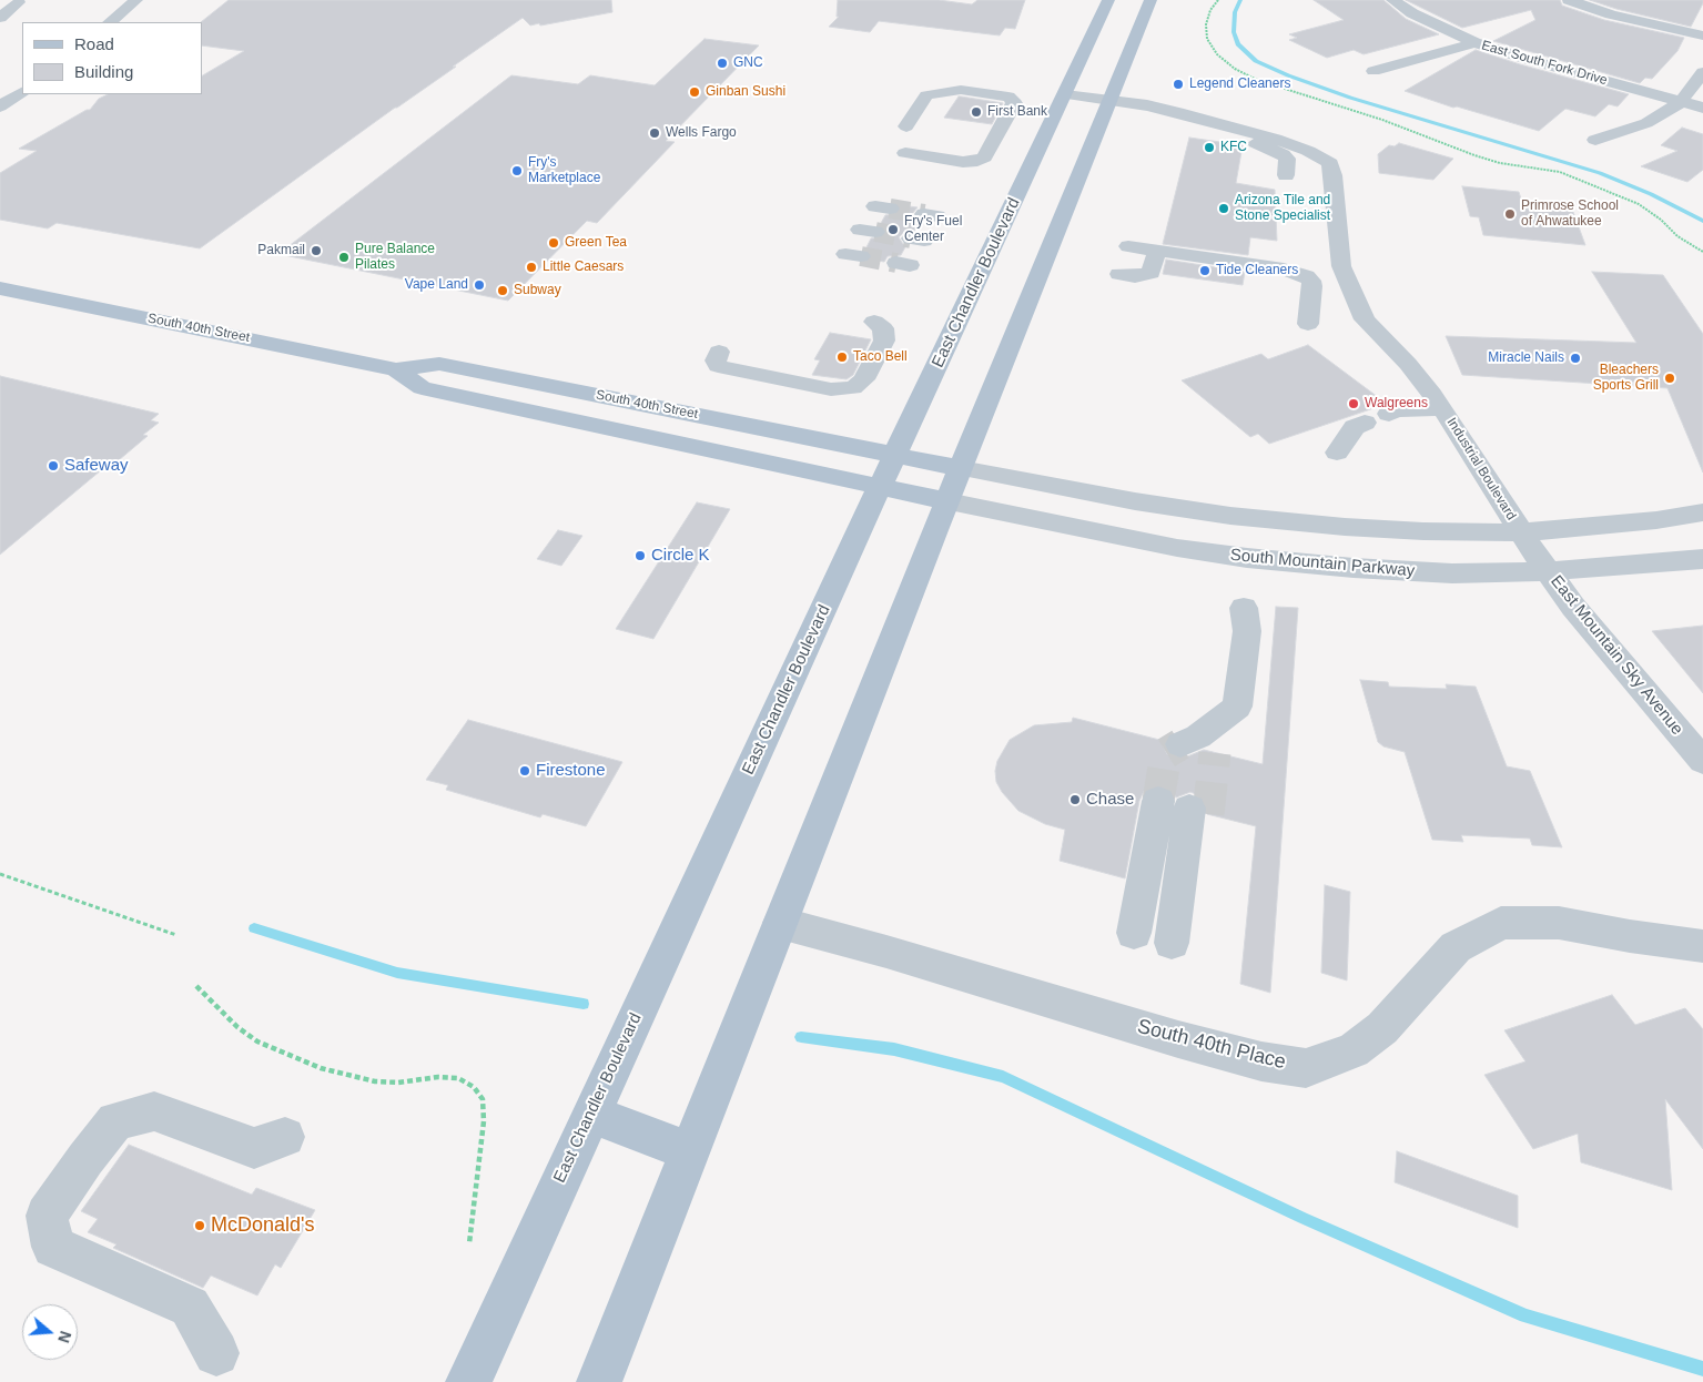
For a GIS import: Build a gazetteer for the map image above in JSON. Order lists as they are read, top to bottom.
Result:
{
  "streets": {
    "main road": ["East Chandler Boulevard", "South 40th Street"],
    "street": [
      "East South Fork Drive",
      "Industrial Boulevard",
      "South Mountain Parkway",
      "East Mountain Sky Avenue",
      "South 40th Place"
    ]
  },
  "crossings": [
    ["East Chandler Boulevard", "South 40th Street"],
    ["East Chandler Boulevard", "Industrial Boulevard"],
    ["Industrial Boulevard", "South Mountain Parkway"],
    ["Industrial Boulevard", "East Mountain Sky Avenue"],
    ["South Mountain Parkway", "East Mountain Sky Avenue"]
  ],
  "places": [
    "GNC",
    "Legend Cleaners",
    "Ginban Sushi",
    "First Bank",
    "Wells Fargo",
    "KFC",
    "Fry's Marketplace",
    "Arizona Tile and Stone Specialist",
    "Primrose School of Ahwatukee",
    "Fry's Fuel Center",
    "Green Tea",
    "Pakmail",
    "Pure Balance Pilates",
    "Little Caesars",
    "Tide Cleaners",
    "Vape Land",
    "Subway",
    "Taco Bell",
    "Miracle Nails",
    "Bleachers Sports Grill",
    "Walgreens",
    "Safeway",
    "Circle K",
    "Firestone",
    "Chase",
    "McDonald's"
  ],
  "legend": ["Road", "Building"],
  "north": "right"
}
